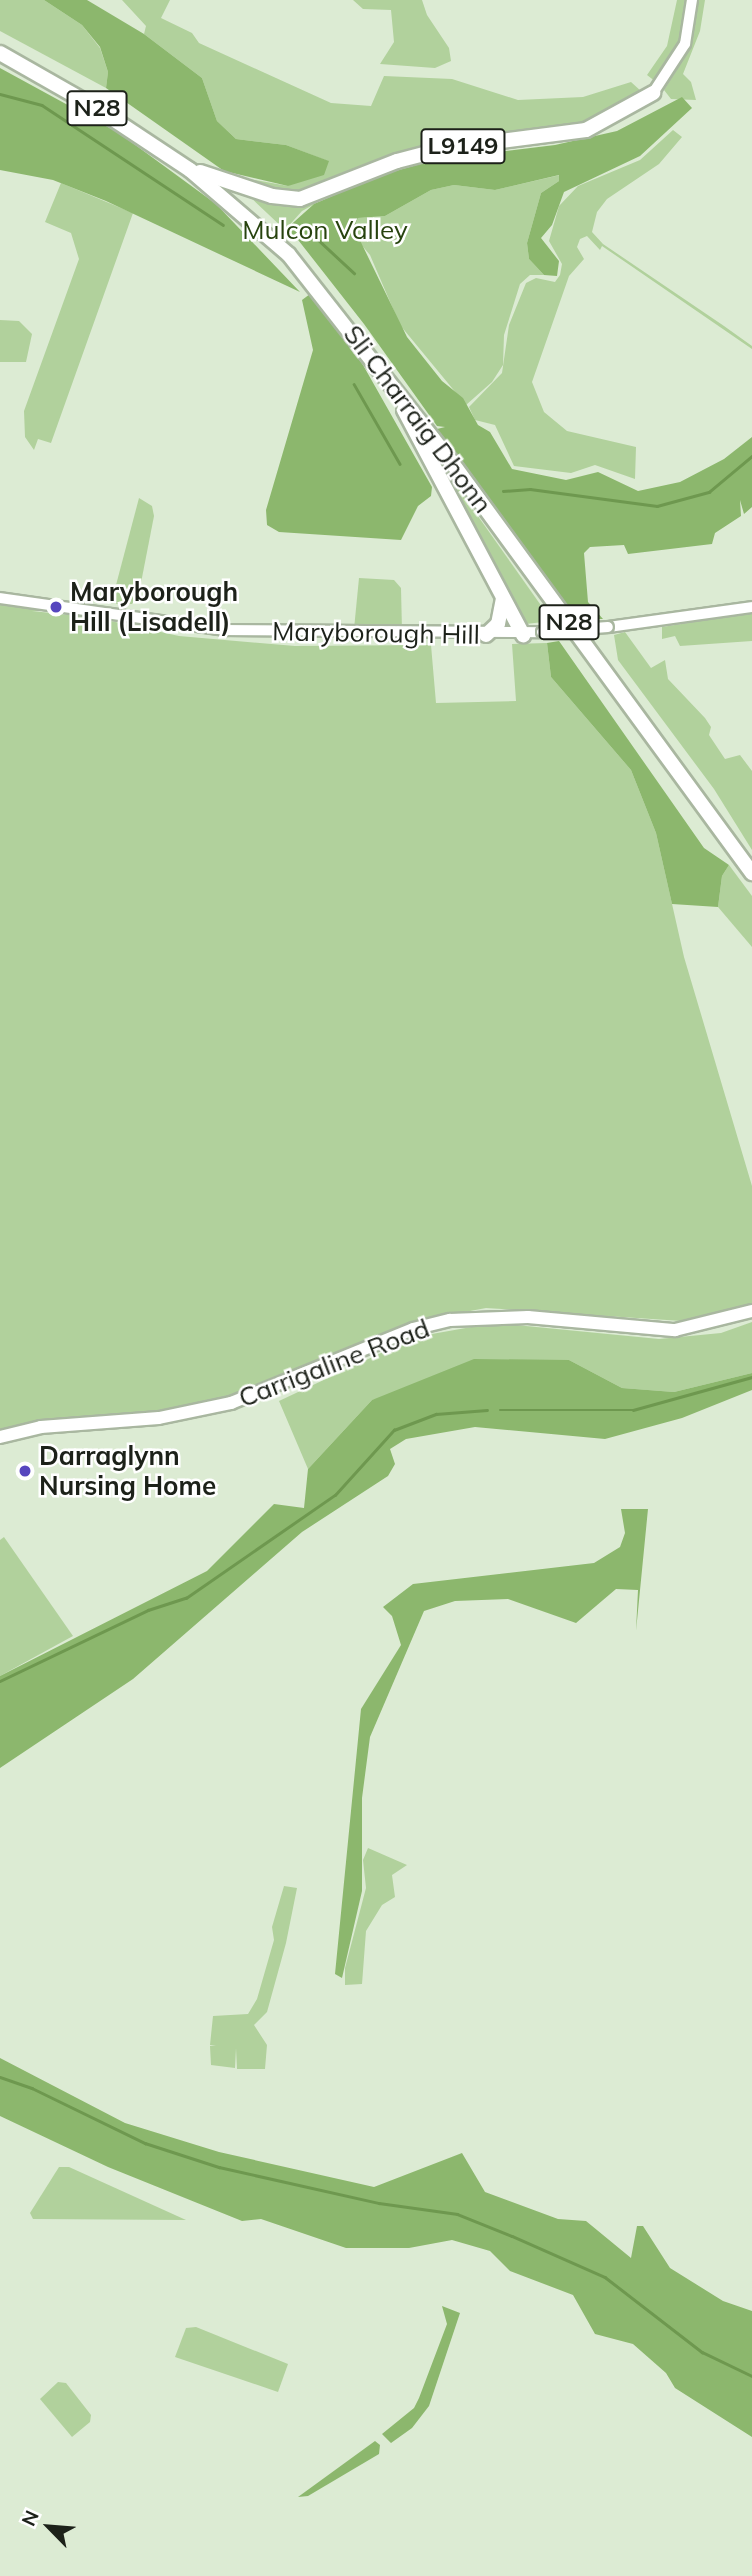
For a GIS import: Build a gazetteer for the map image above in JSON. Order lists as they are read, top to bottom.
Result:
{
  "streets": {
    "highway": ["N28", "L9149", "Sli Charraig Dhonn"],
    "main road": ["Carrigaline Road"],
    "street": ["Maryborough Hill"]
  },
  "crossings": [
    ["N28", "Sli Charraig Dhonn"],
    ["N28", "Maryborough Hill"],
    ["L9149", "Sli Charraig Dhonn"]
  ],
  "parks": ["Mulcon Valley"],
  "places": ["Maryborough Hill (Lisadell)", "Darraglynn Nursing Home"],
  "north": "top left"
}
